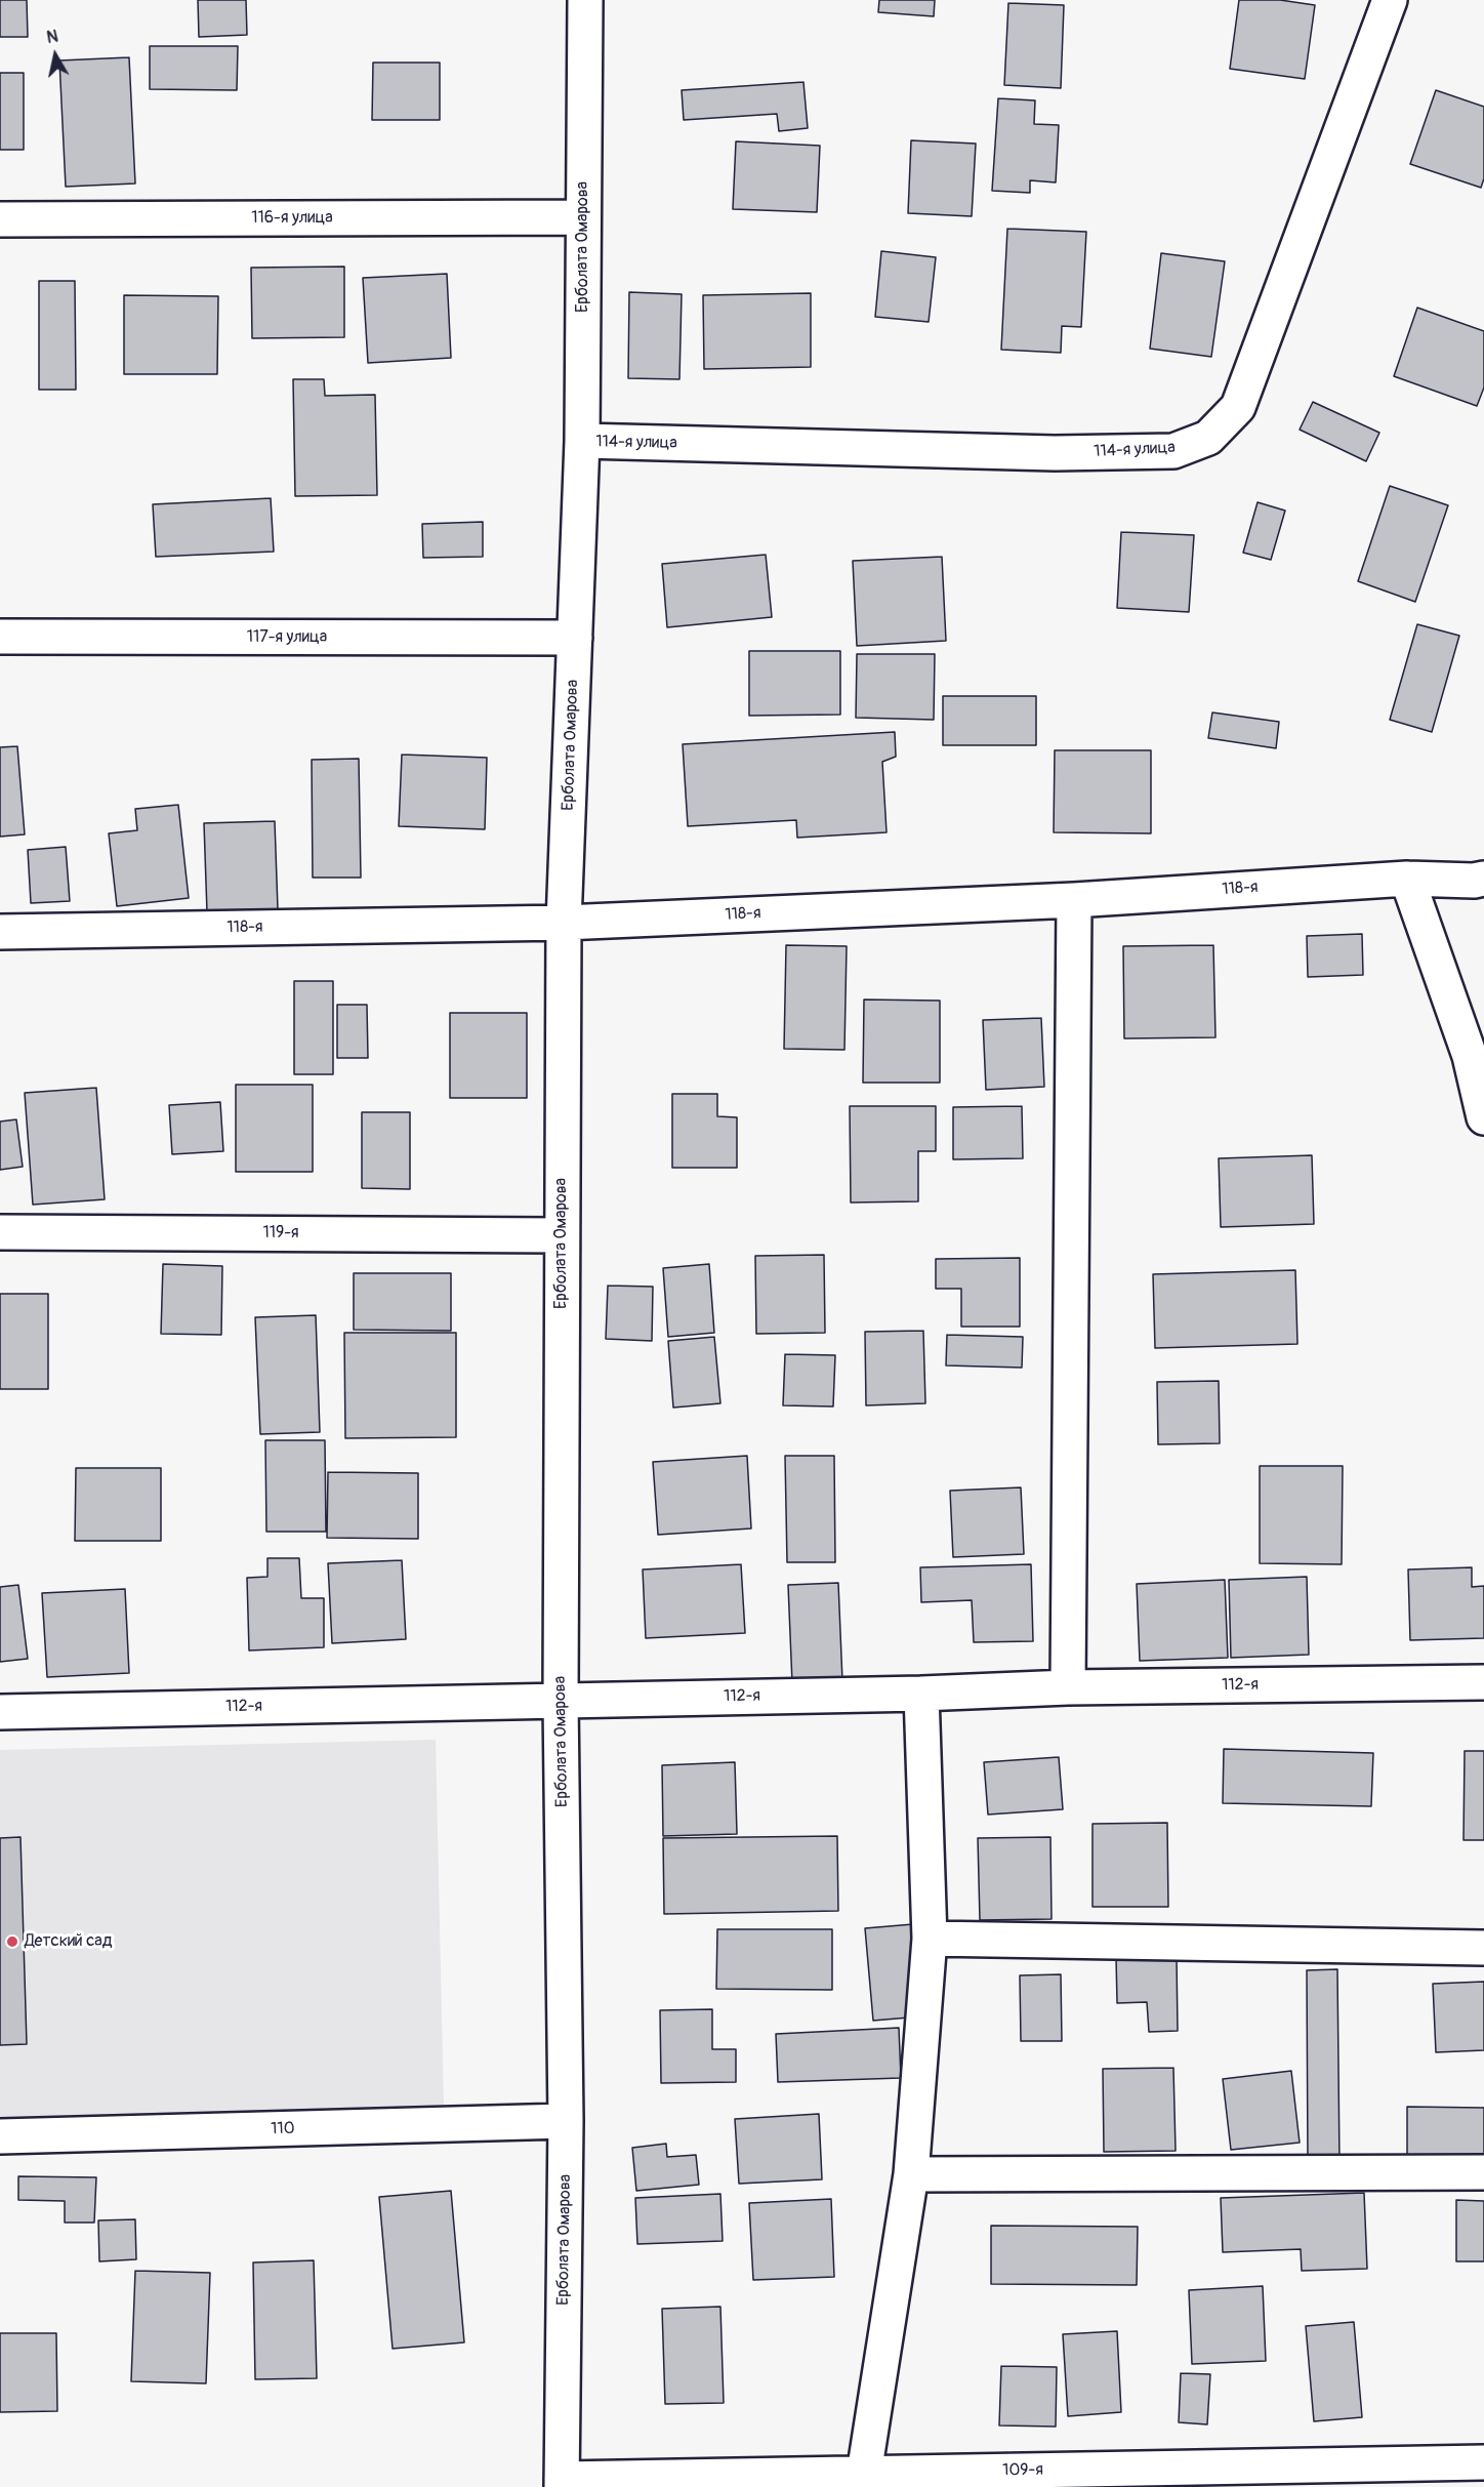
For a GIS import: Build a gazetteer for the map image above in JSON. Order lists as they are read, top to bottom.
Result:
{
  "streets": {
    "street": [
      "116-я улица",
      "Ерболата Омарова",
      "114-я улица",
      "117-я улица",
      "118-я",
      "119-я",
      "112-я",
      "110",
      "109-я"
    ]
  },
  "crossings": [
    ["116-я улица", "Ерболата Омарова"],
    ["Ерболата Омарова", "114-я улица"],
    ["Ерболата Омарова", "117-я улица"],
    ["Ерболата Омарова", "118-я"],
    ["Ерболата Омарова", "119-я"],
    ["Ерболата Омарова", "112-я"],
    ["Ерболата Омарова", "110"],
    ["Ерболата Омарова", "109-я"]
  ],
  "places": ["Детский сад"],
  "north": "top"
}
